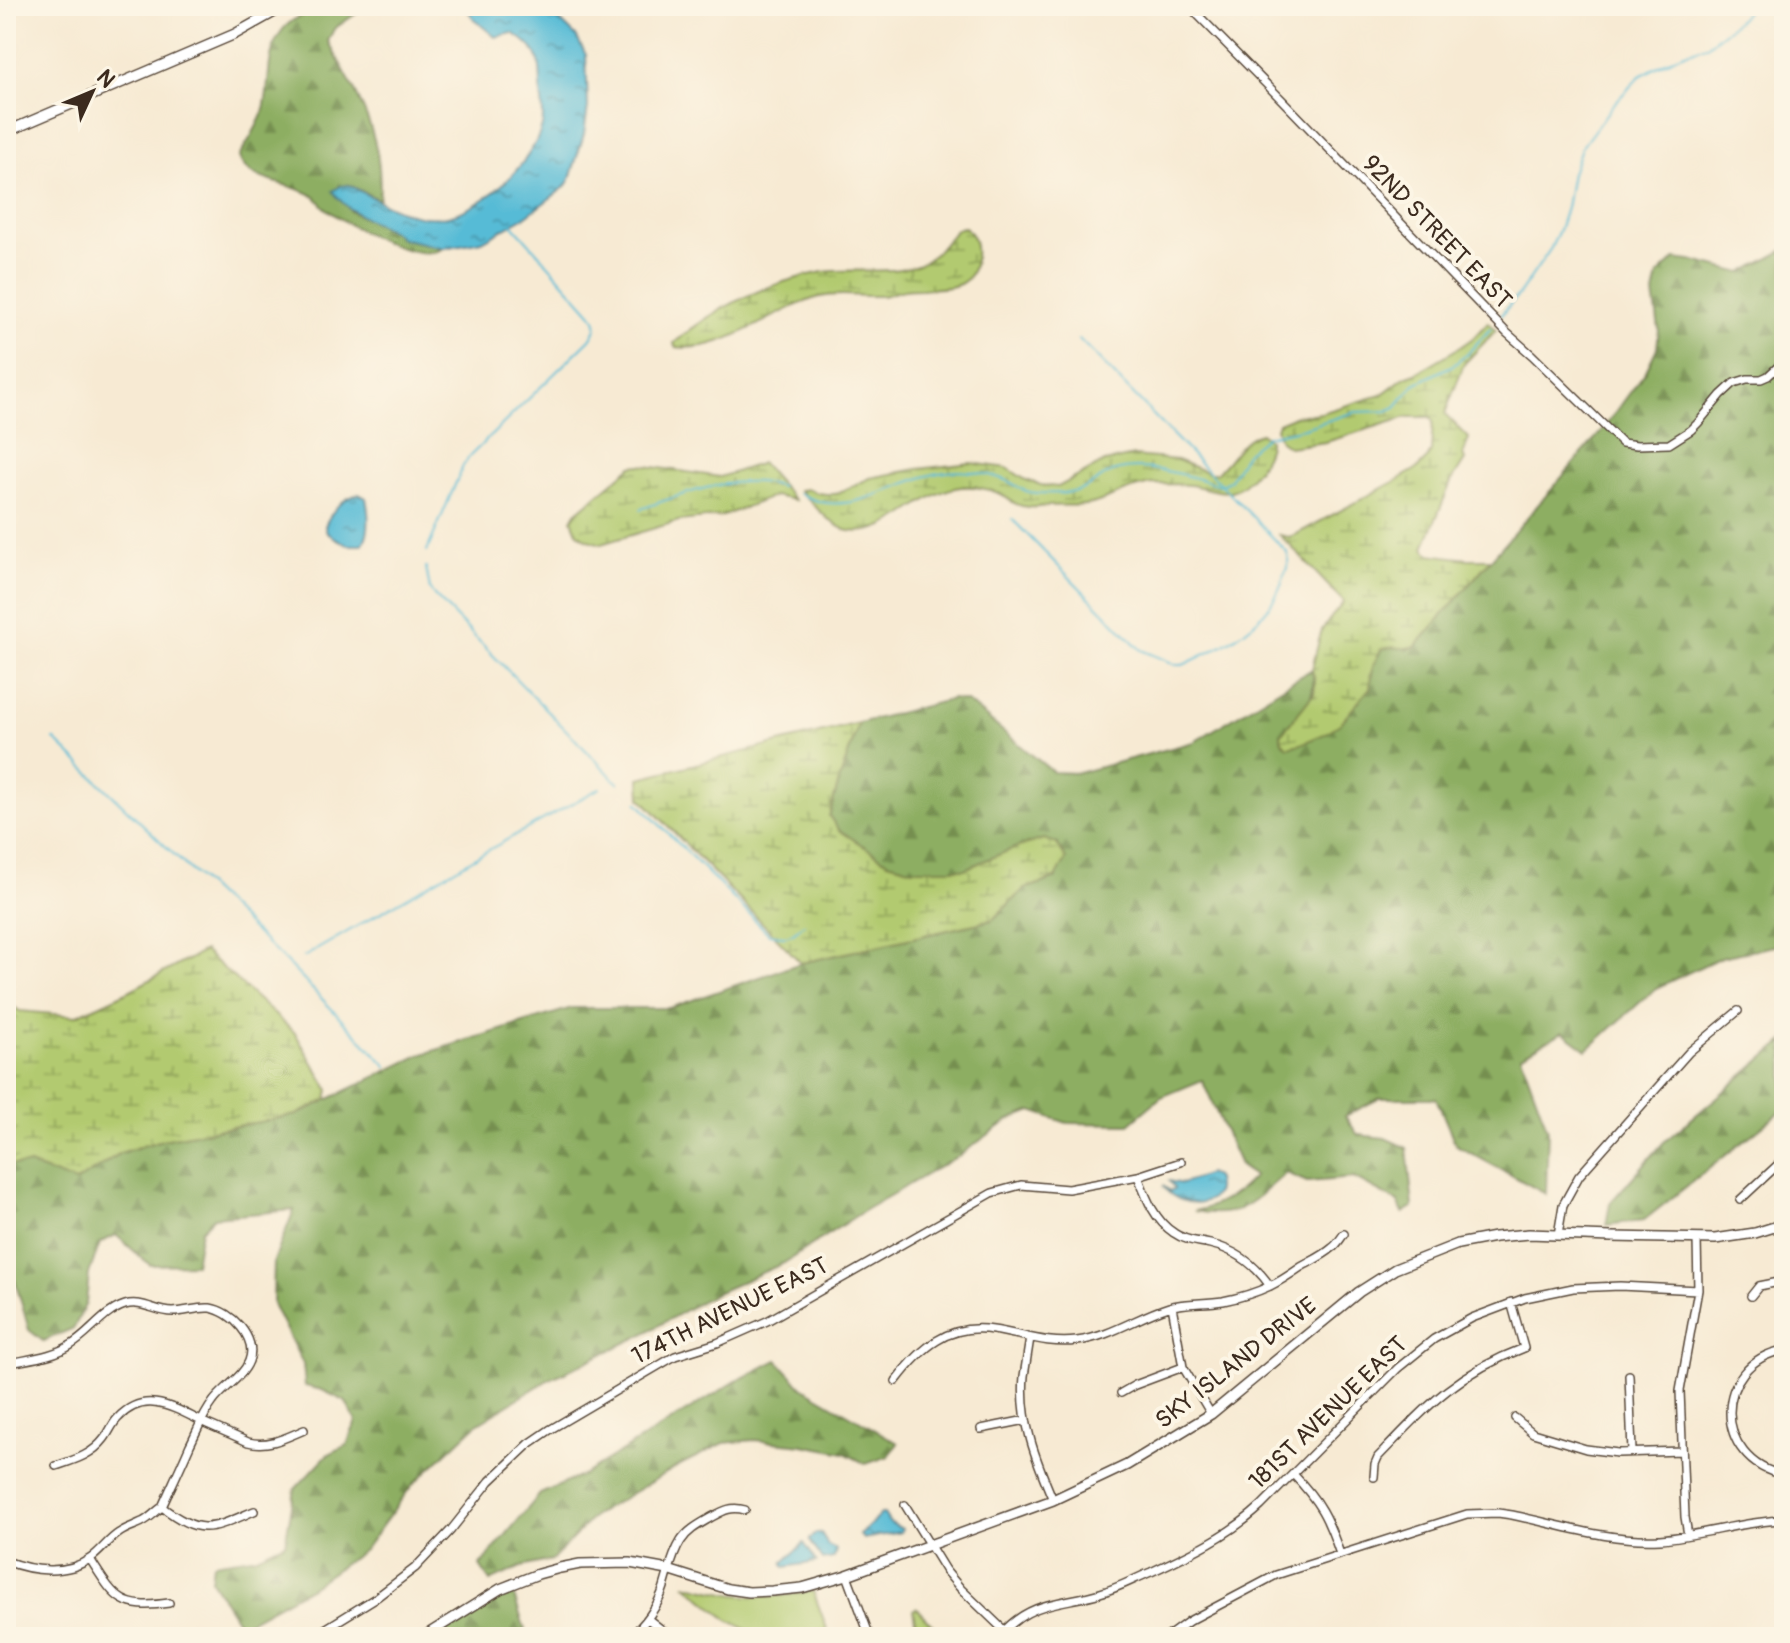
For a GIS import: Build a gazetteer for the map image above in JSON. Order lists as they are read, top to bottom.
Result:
{
  "streets": {
    "street": [
      "92ND STREET EAST",
      "174TH AVENUE EAST",
      "SKY ISLAND DRIVE",
      "181ST AVENUE EAST"
    ]
  },
  "north": "top right"
}
